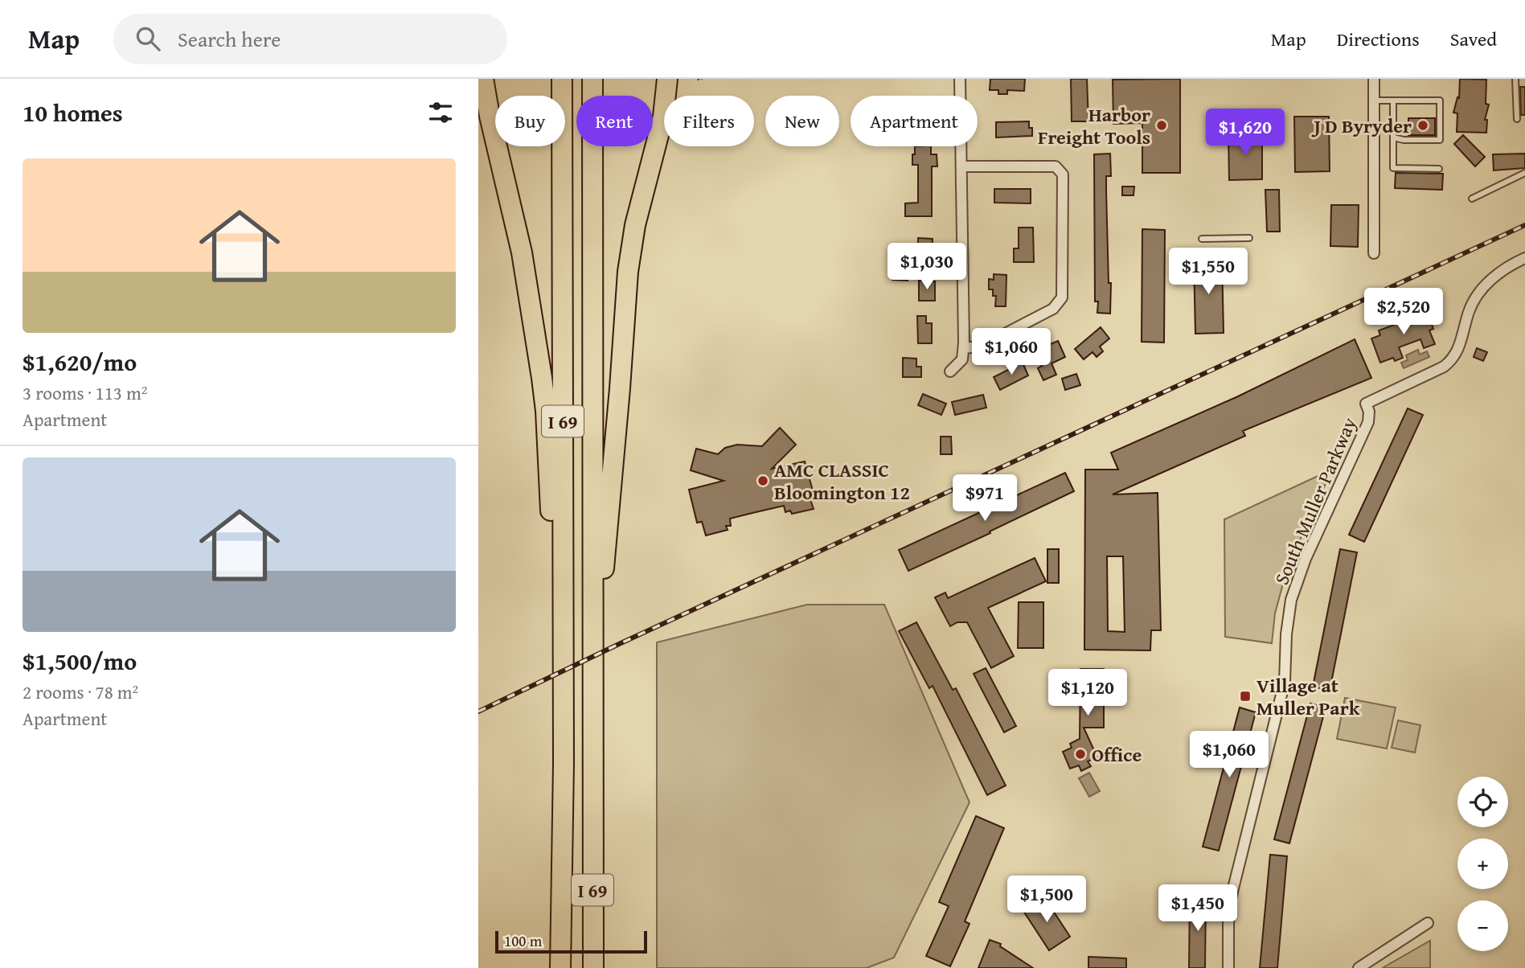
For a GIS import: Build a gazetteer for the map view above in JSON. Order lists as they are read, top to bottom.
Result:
{
  "streets": {
    "highway": ["I 69"],
    "street": ["South Muller Parkway"]
  },
  "places": {
    "other": [
      "Harbor Freight Tools",
      "J D Byryder",
      "AMC CLASSIC Bloomington 12",
      "Office"
    ],
    "transit": ["Village at Muller Park"]
  },
  "scale_bar": "100 m",
  "page": {
    "header": "Map",
    "search": "Search here",
    "nav": ["Map", "Directions", "Saved"],
    "heading": "10 homes",
    "chip": [
      "Buy",
      "Rent",
      "Filters",
      "New",
      "Apartment"
    ],
    "price": [
      "$1,620",
      "$1,030",
      "$1,550",
      "$2,520",
      "$1,060",
      "$971",
      "$1,120",
      "$1,060",
      "$1,500",
      "$1,450"
    ],
    "list": [
      {
        "name": "$1,620/mo",
        "note": "3 rooms · 113 m² · Apartment"
      },
      {
        "name": "$1,500/mo",
        "note": "2 rooms · 78 m² · Apartment"
      }
    ],
    "map_buttons": ["+", "−"],
    "scale": "100 m"
  }
}
